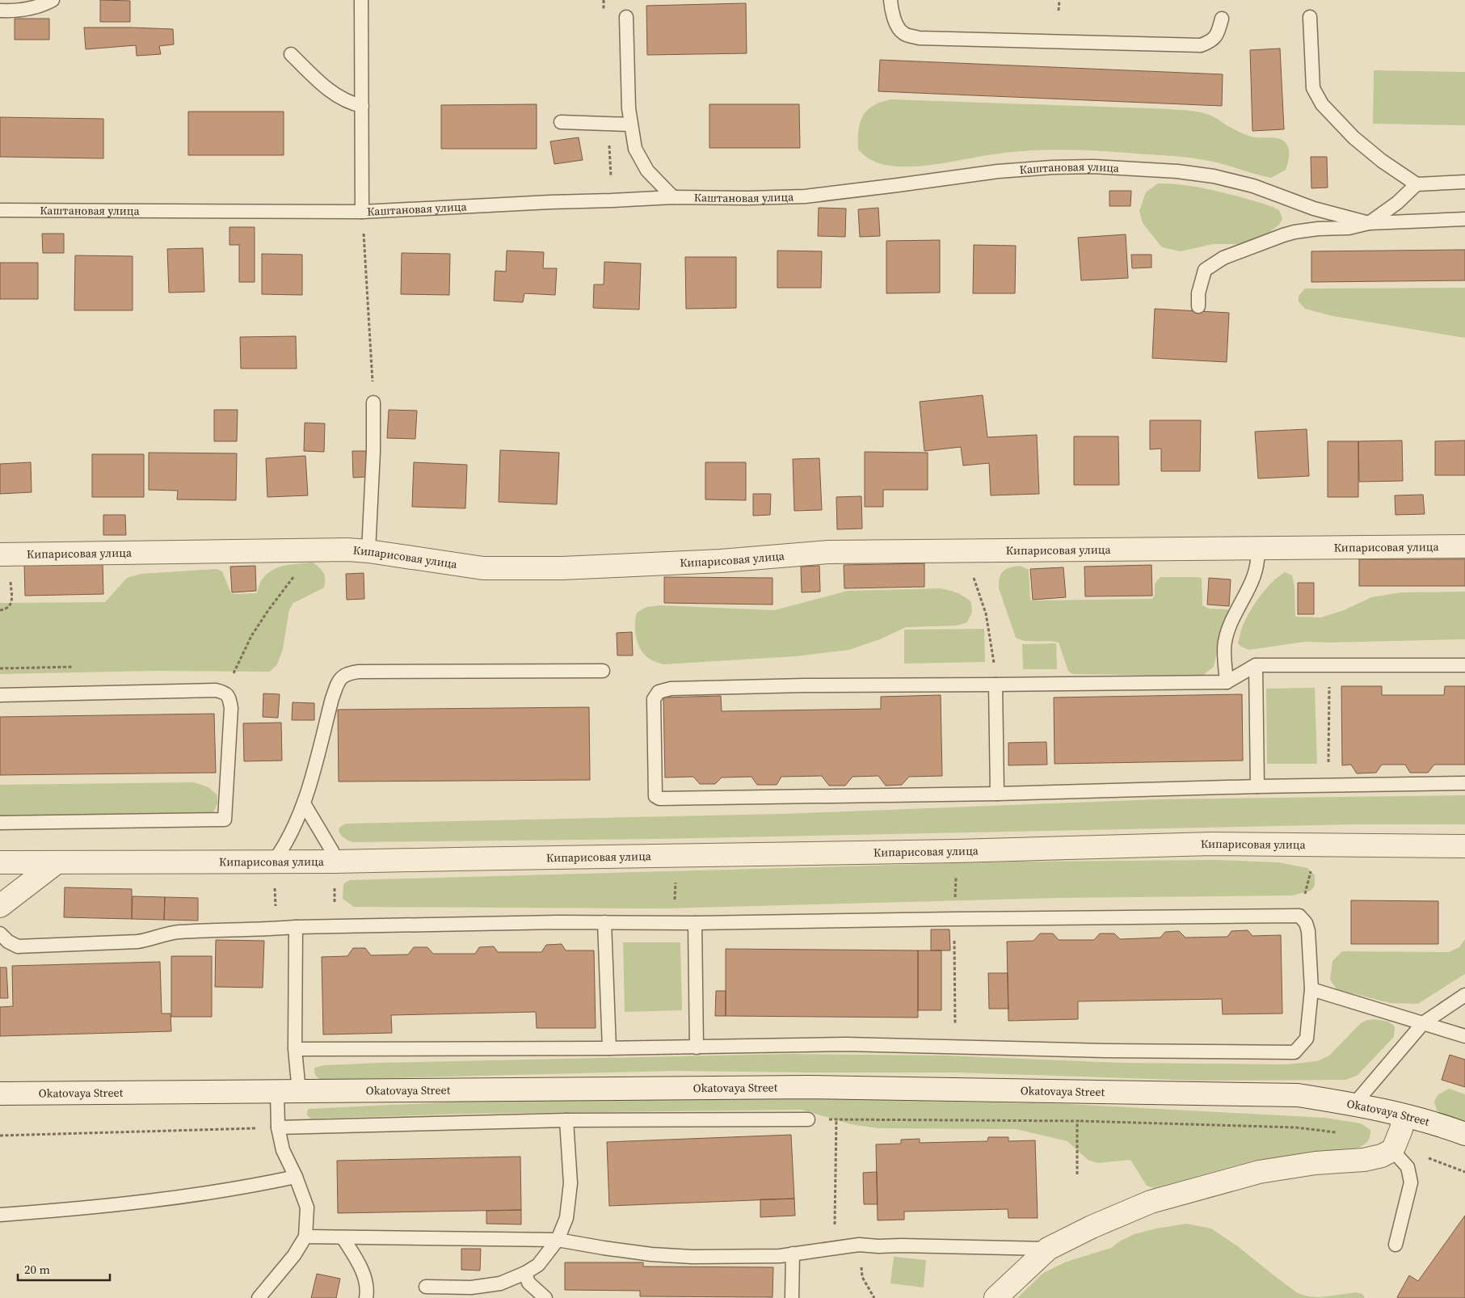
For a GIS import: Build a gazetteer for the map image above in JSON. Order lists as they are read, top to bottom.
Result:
{
  "streets": {
    "street": ["Кипарисовая улица", "Okatovaya Street"],
    "lane": ["Каштановая улица"]
  },
  "scale_bar": "20 m"
}
